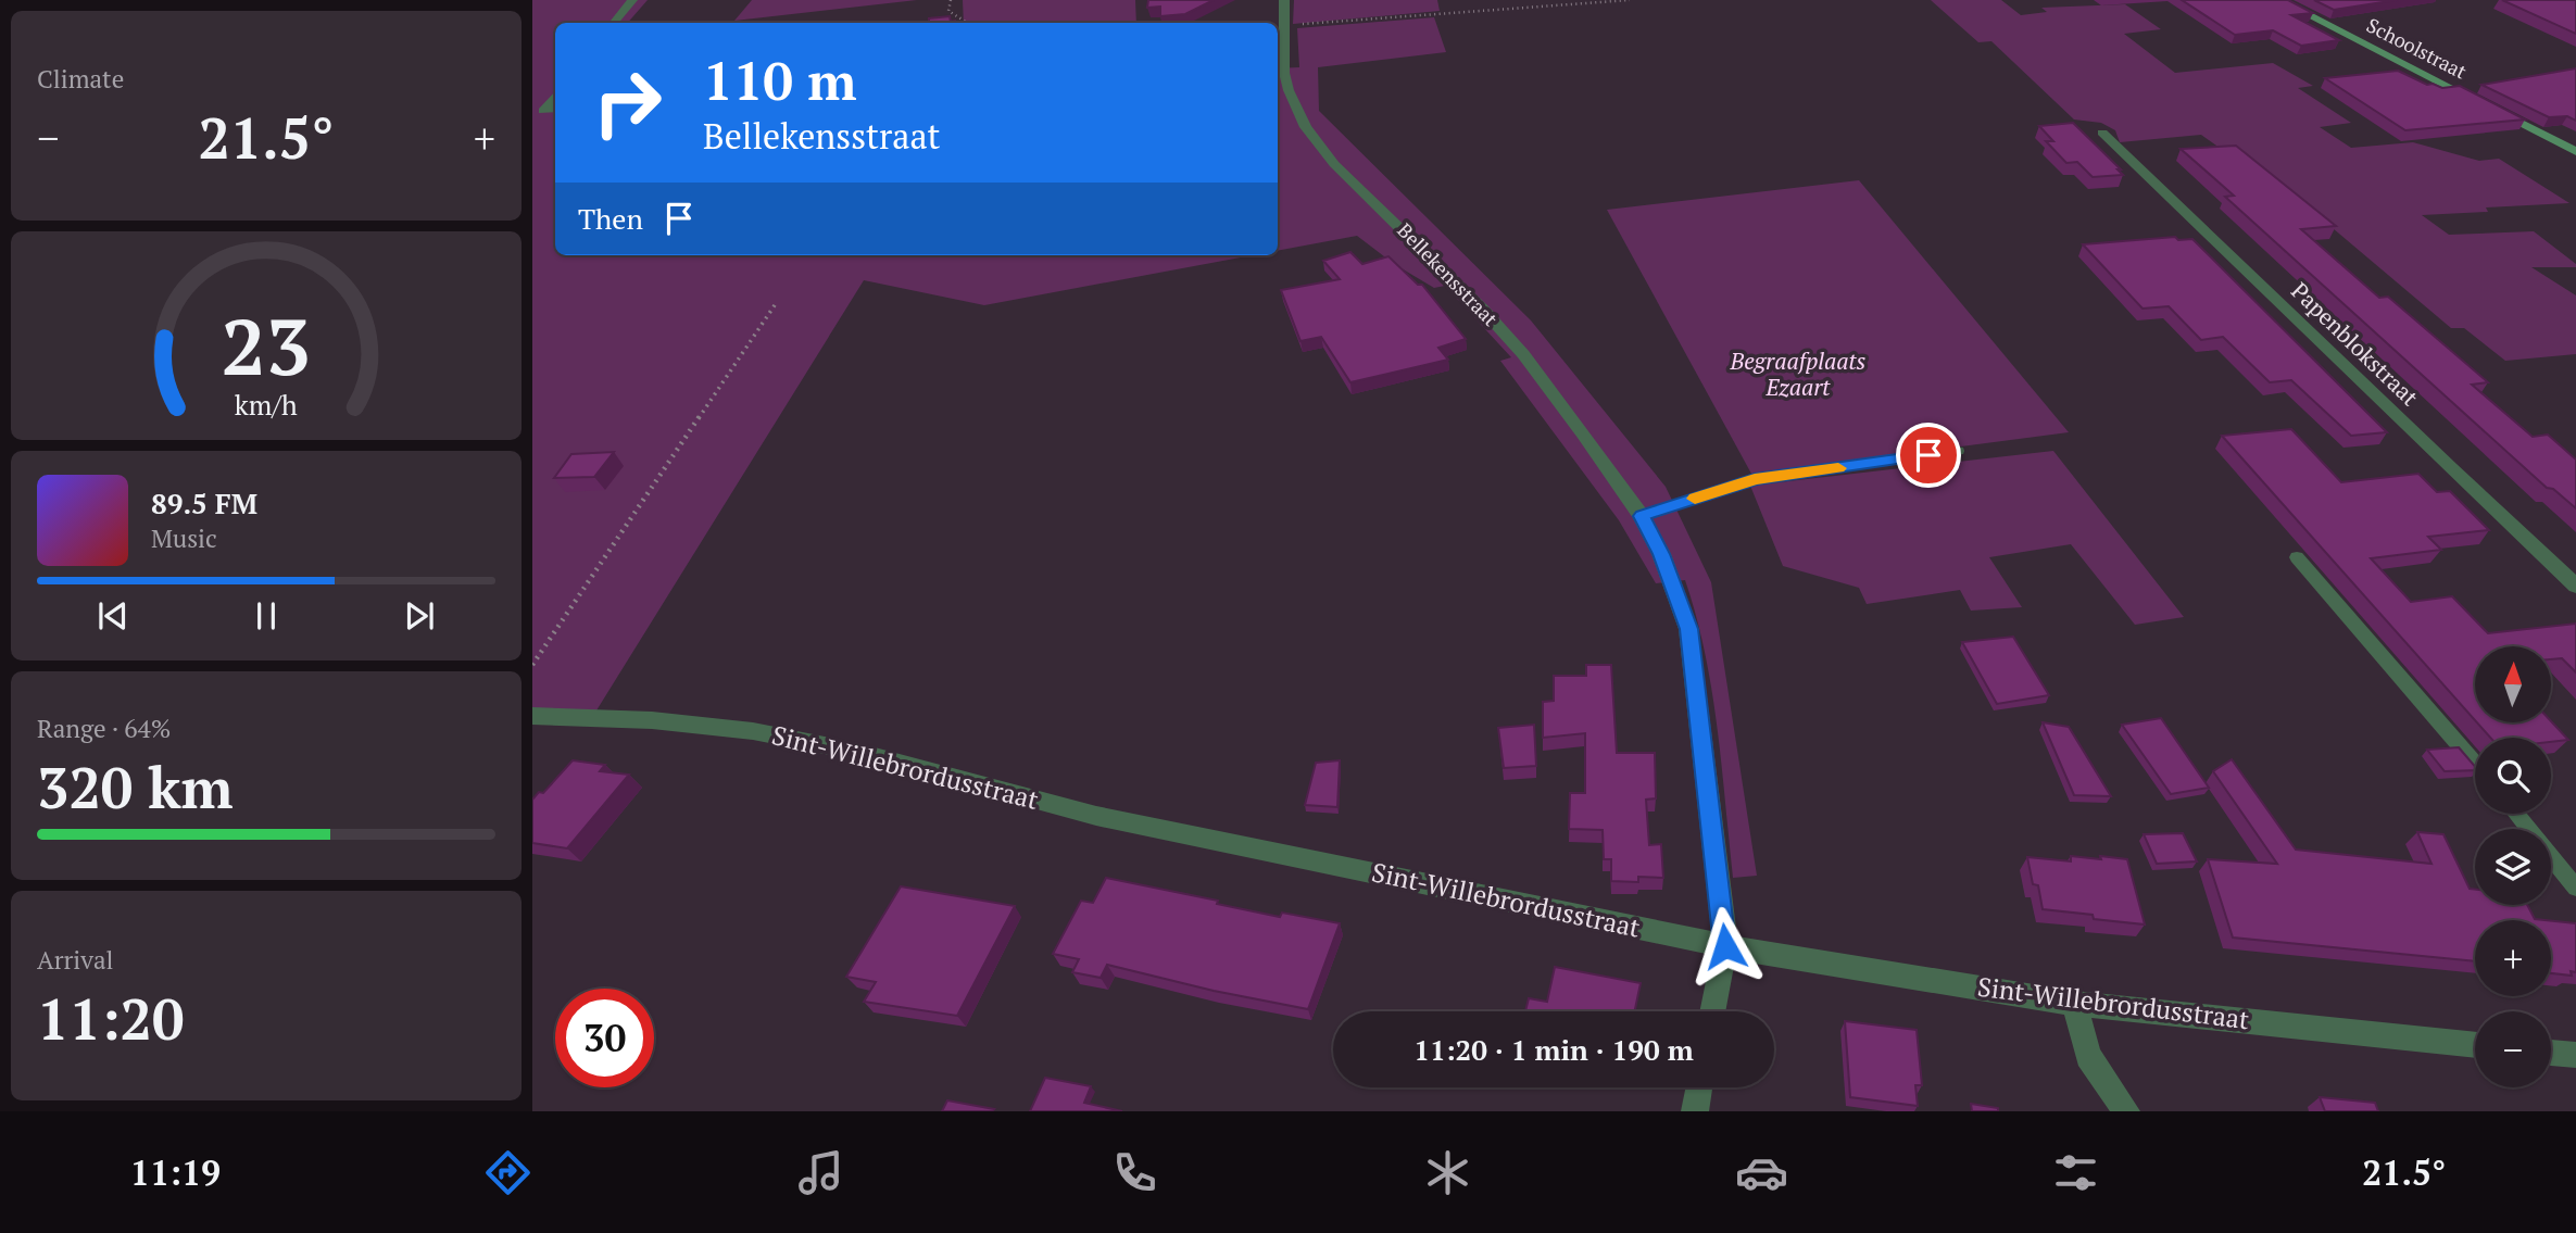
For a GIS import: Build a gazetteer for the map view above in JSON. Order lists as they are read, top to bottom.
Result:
{
  "streets": {
    "street": [
      "Schoolstraat",
      "Bellekensstraat",
      "Papenblokstraat",
      "Sint-Willebrordusstraat"
    ]
  },
  "crossings": [
    ["Bellekensstraat", "Sint-Willebrordusstraat"]
  ],
  "parks": ["Begraafplaats Ezaart"],
  "north": "top",
  "page": {
    "tile": [
      "Climate",
      ["Range · 64%", "320 km"],
      ["Arrival", "11:20"]
    ],
    "turn": ["110 m", "Bellekensstraat"],
    "heat": ["−", "21.5°", "+"],
    "then": "Then",
    "song": ["89.5 FM", "Music"],
    "map_buttons": ["+", "−"],
    "limit": "30",
    "trip": "11:20 · 1 min · 190 m",
    "tabs": ["11:19", "21.5°"],
    "gauge": ["23", "km/h"]
  }
}
